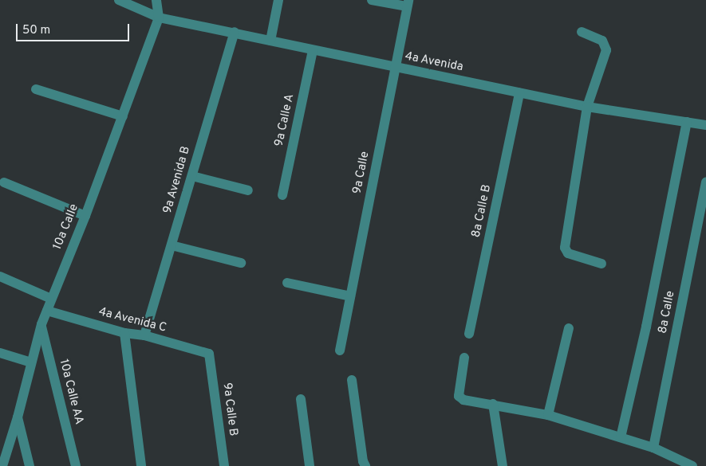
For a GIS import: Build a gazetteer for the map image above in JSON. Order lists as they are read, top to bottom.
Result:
{
  "streets": {
    "street": [
      "4a Avenida",
      "9a Calle A",
      "9a Calle",
      "9a Avenida B",
      "8a Calle B",
      "10a Calle",
      "8a Calle",
      "4a Avenida C",
      "10a Calle AA",
      "9a Calle B"
    ]
  },
  "crossings": [
    ["4a Avenida", "9a Calle A"],
    ["4a Avenida", "9a Calle"],
    ["4a Avenida", "9a Avenida B"],
    ["4a Avenida", "8a Calle B"],
    ["4a Avenida", "10a Calle"],
    ["9a Avenida B", "4a Avenida C"],
    ["10a Calle", "4a Avenida C"],
    ["10a Calle", "10a Calle AA"],
    ["4a Avenida C", "9a Calle B"]
  ],
  "scale_bar": "50 m"
}
